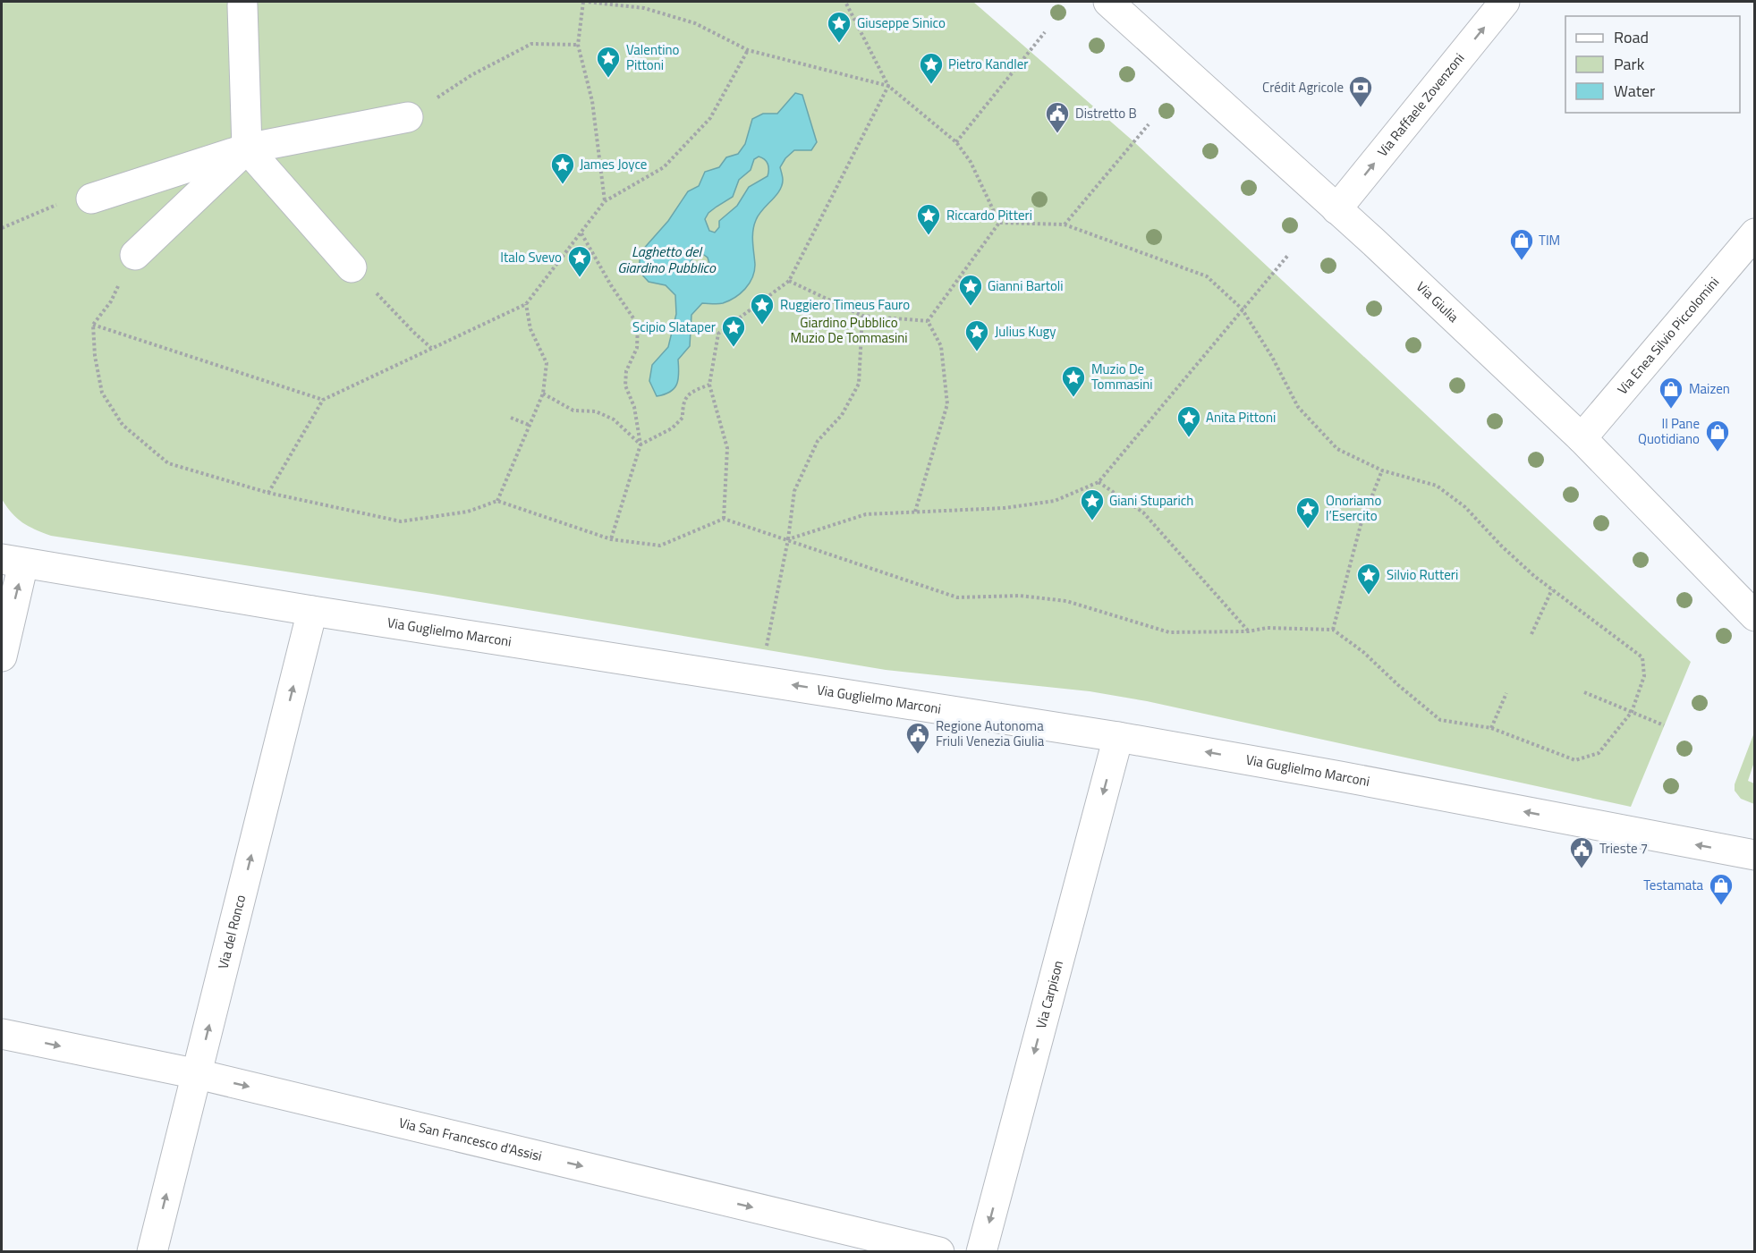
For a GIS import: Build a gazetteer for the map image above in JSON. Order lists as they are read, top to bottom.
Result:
{
  "streets": {
    "street": [
      "Via Raffaele Zovenzoni",
      "Via Giulia",
      "Via Enea Silvio Piccolomini",
      "Via Guglielmo Marconi",
      "Via del Ronco",
      "Via Carpison",
      "Via San Francesco d'Assisi"
    ]
  },
  "crossings": [
    ["Via Raffaele Zovenzoni", "Via Giulia"],
    ["Via Giulia", "Via Enea Silvio Piccolomini"],
    ["Via Guglielmo Marconi", "Via del Ronco"],
    ["Via Guglielmo Marconi", "Via Carpison"],
    ["Via del Ronco", "Via San Francesco d'Assisi"]
  ],
  "one_way": [
    "Via Raffaele Zovenzoni",
    "Via Guglielmo Marconi",
    "Via del Ronco",
    "Via Carpison",
    "Via San Francesco d'Assisi"
  ],
  "water": ["Laghetto del Giardino Pubblico"],
  "parks": ["Giardino Pubblico Muzio De Tommasini"],
  "places": {
    "place": [
      "Giuseppe Sinico",
      "Valentino Pittoni",
      "Pietro Kandler",
      "James Joyce",
      "Riccardo Pitteri",
      "Italo Svevo",
      "Gianni Bartoli",
      "Ruggiero Timeus Fauro",
      "Scipio Slataper",
      "Julius Kugy",
      "Muzio De Tommasini",
      "Anita Pittoni",
      "Giani Stuparich",
      "Onoriamo l’Esercito",
      "Silvio Rutteri"
    ],
    "bank": ["Crédit Agricole"],
    "public building": ["Distretto B", "Regione Autonoma Friuli Venezia Giulia", "Trieste 7"],
    "shop": [
      "TIM",
      "Maizen",
      "Il Pane Quotidiano",
      "Testamata"
    ]
  },
  "legend": ["Road", "Park", "Water"]
}
